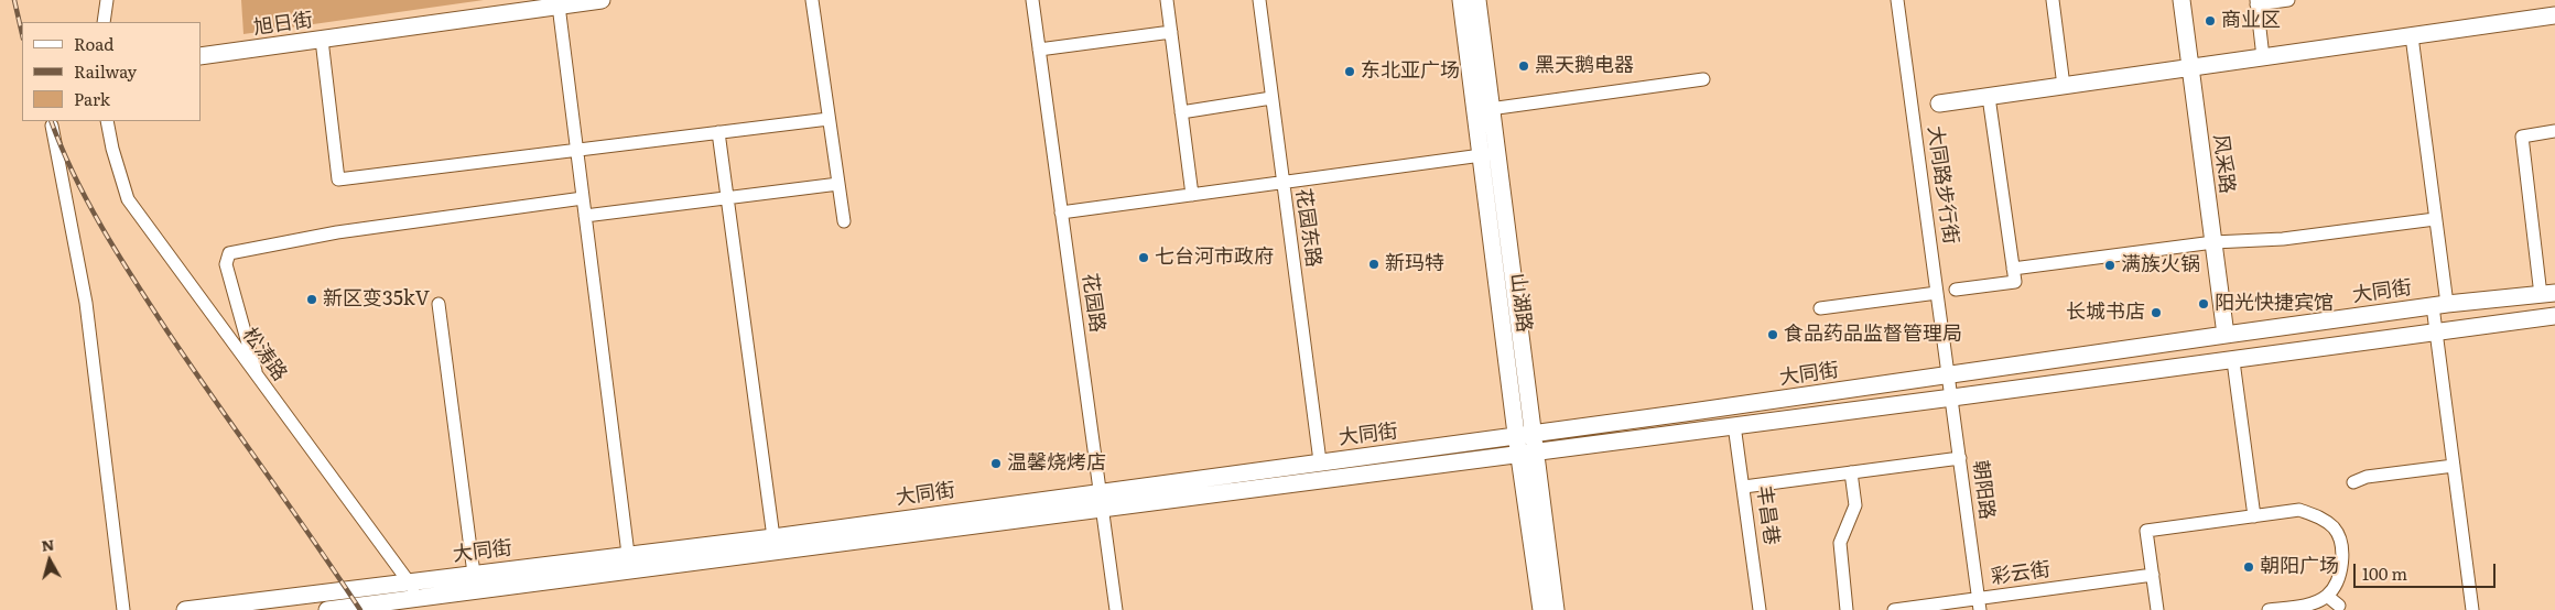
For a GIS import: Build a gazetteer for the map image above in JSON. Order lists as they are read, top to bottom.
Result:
{
  "streets": {
    "main road": [
      "旭日街",
      "风采路",
      "大同街",
      "山湖路"
    ],
    "street": [
      "大同路步行街",
      "花园东路",
      "花园路",
      "松涛路",
      "朝阳路",
      "丰昌巷",
      "彩云街"
    ]
  },
  "crossings": [
    ["风采路", "大同街"],
    ["大同路步行街", "大同街"],
    ["大同路步行街", "朝阳路"],
    ["花园东路", "大同街"],
    ["大同街", "花园路"],
    ["大同街", "山湖路"],
    ["大同街", "松涛路"],
    ["大同街", "朝阳路"],
    ["大同街", "丰昌巷"],
    ["朝阳路", "彩云街"]
  ],
  "places": [
    "商业区",
    "黑天鹅电器",
    "东北亚广场",
    "七台河市政府",
    "新玛特",
    "满族火锅",
    "新区变35kV",
    "阳光快捷宾馆",
    "长城书店",
    "食品药品监督管理局",
    "温馨烧烤店",
    "朝阳广场"
  ],
  "legend": ["Road", "Railway", "Park"],
  "scale_bar": "100 m",
  "north": "top"
}
